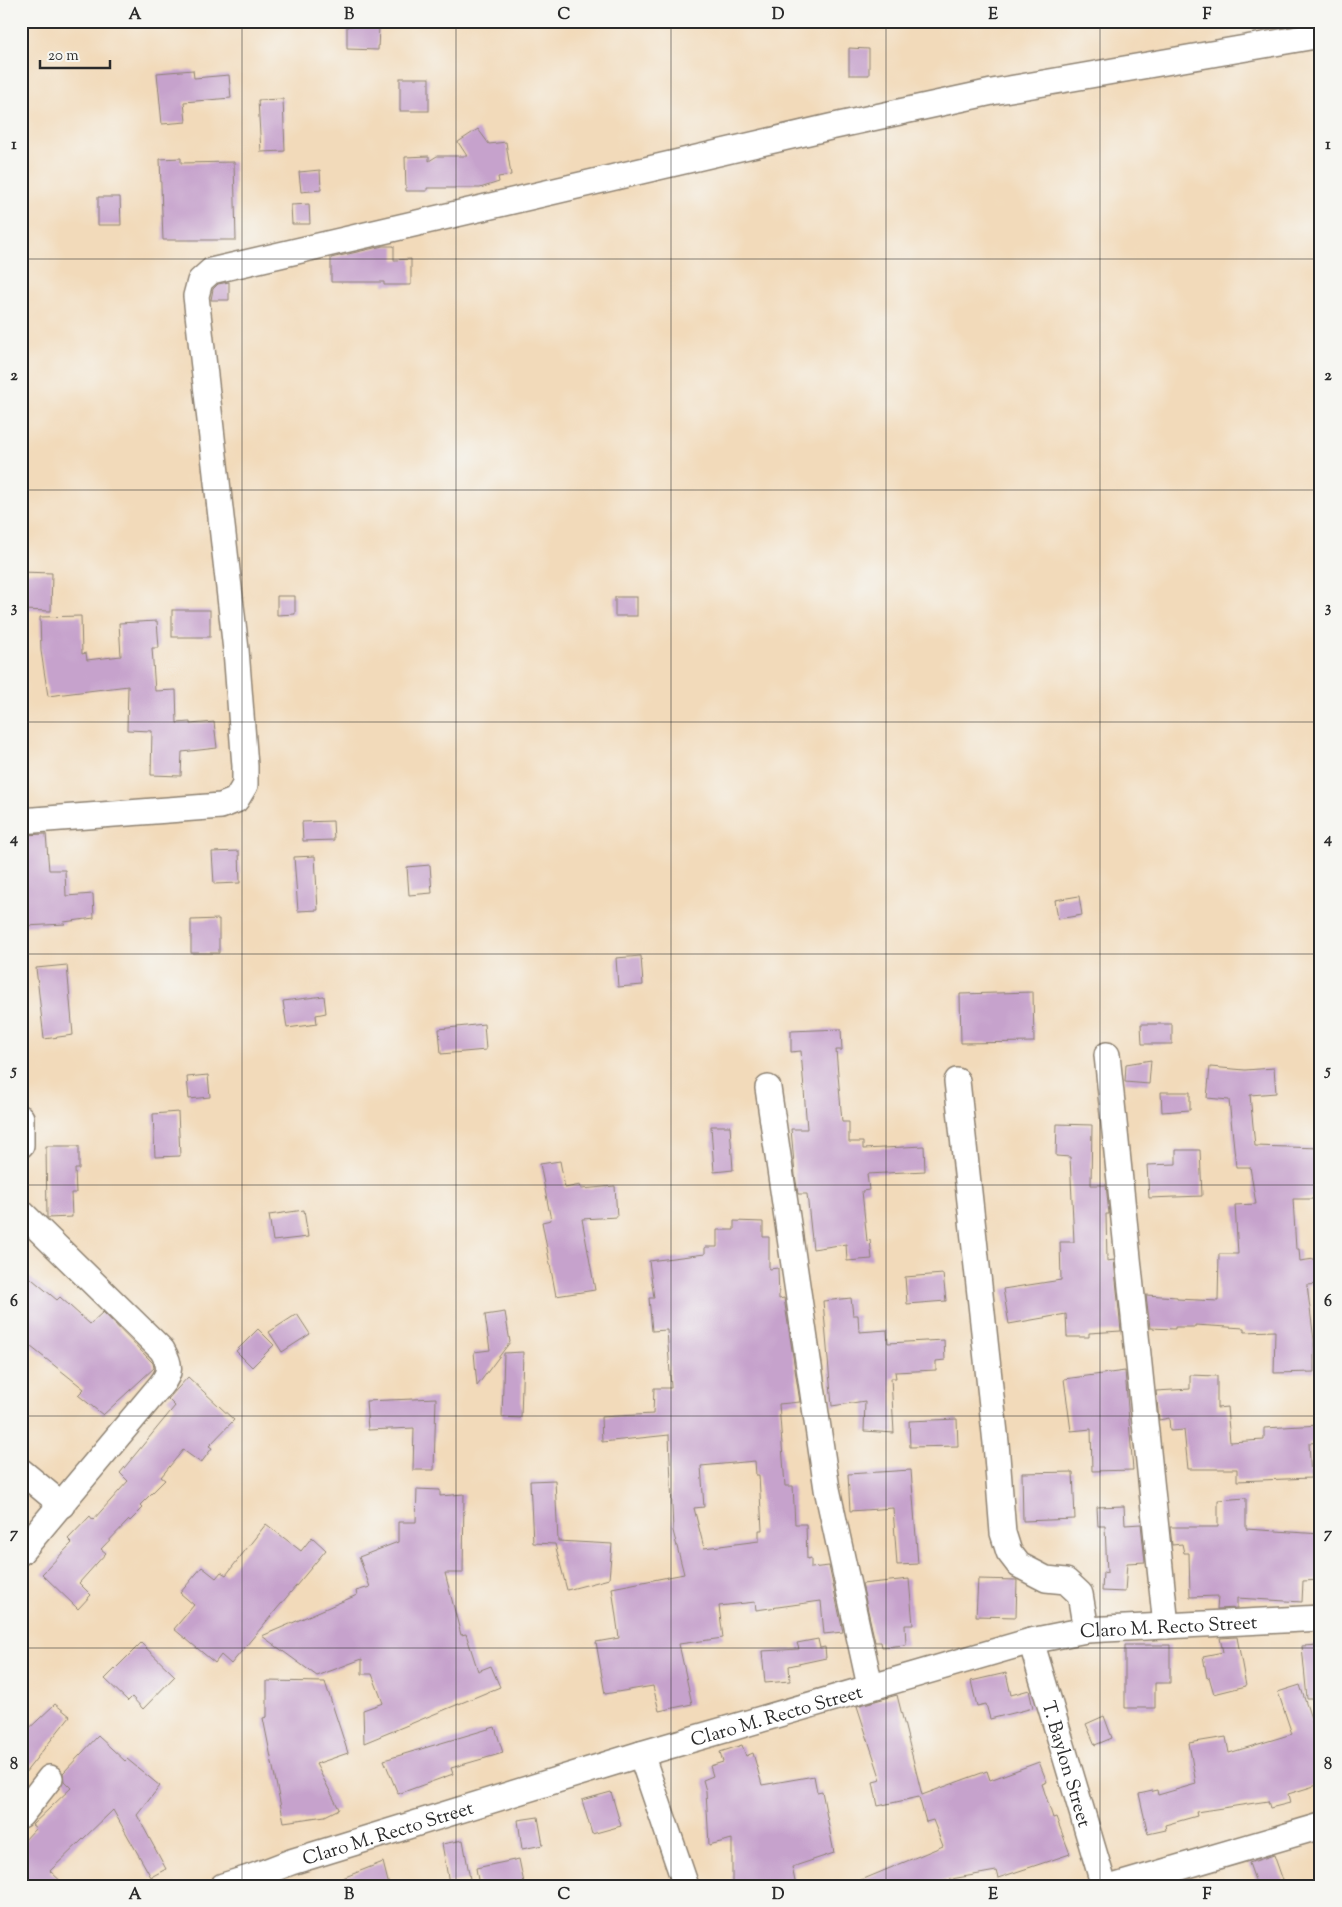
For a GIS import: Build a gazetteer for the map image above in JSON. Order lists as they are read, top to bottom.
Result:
{
  "streets": {
    "street": ["Claro M. Recto Street", "T. Baylon Street"]
  },
  "crossings": [
    ["Claro M. Recto Street", "T. Baylon Street"]
  ],
  "scale_bar": "20 m",
  "grid": {
    "columns": [
      "A",
      "B",
      "C",
      "D",
      "E",
      "F"
    ],
    "rows": [
      "1",
      "2",
      "3",
      "4",
      "5",
      "6",
      "7",
      "8"
    ]
  }
}
